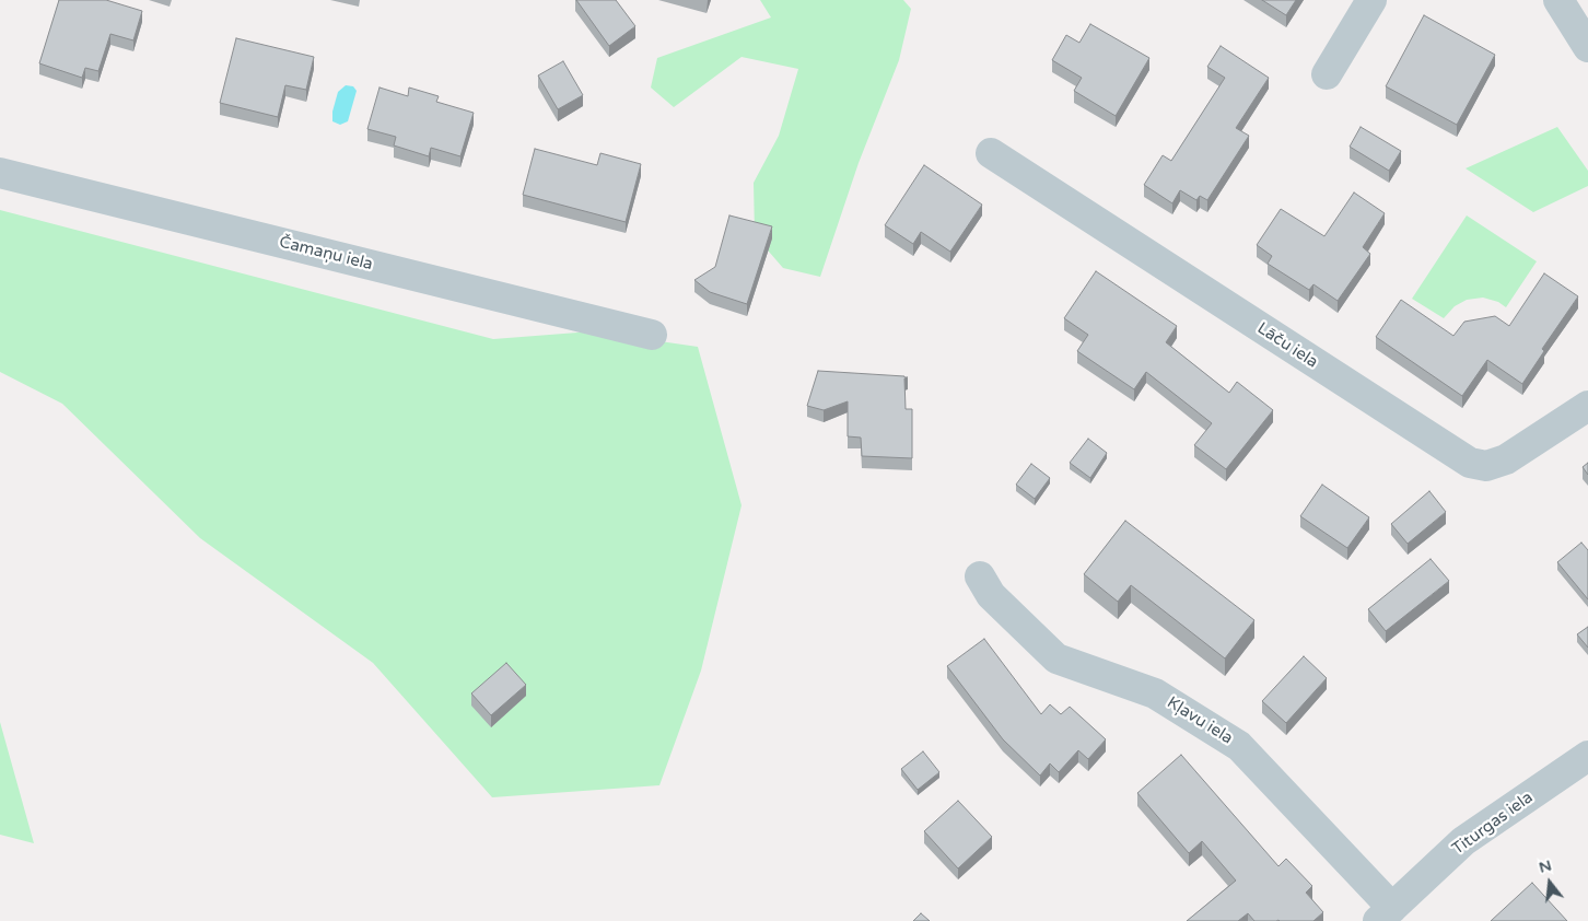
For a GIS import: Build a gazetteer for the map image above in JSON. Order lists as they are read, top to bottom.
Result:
{
  "streets": {
    "street": [
      "Čamaņu iela",
      "Lāču iela",
      "Kļavu iela",
      "Titurgas iela"
    ]
  },
  "crossings": [
    ["Kļavu iela", "Titurgas iela"]
  ],
  "north": "top"
}
